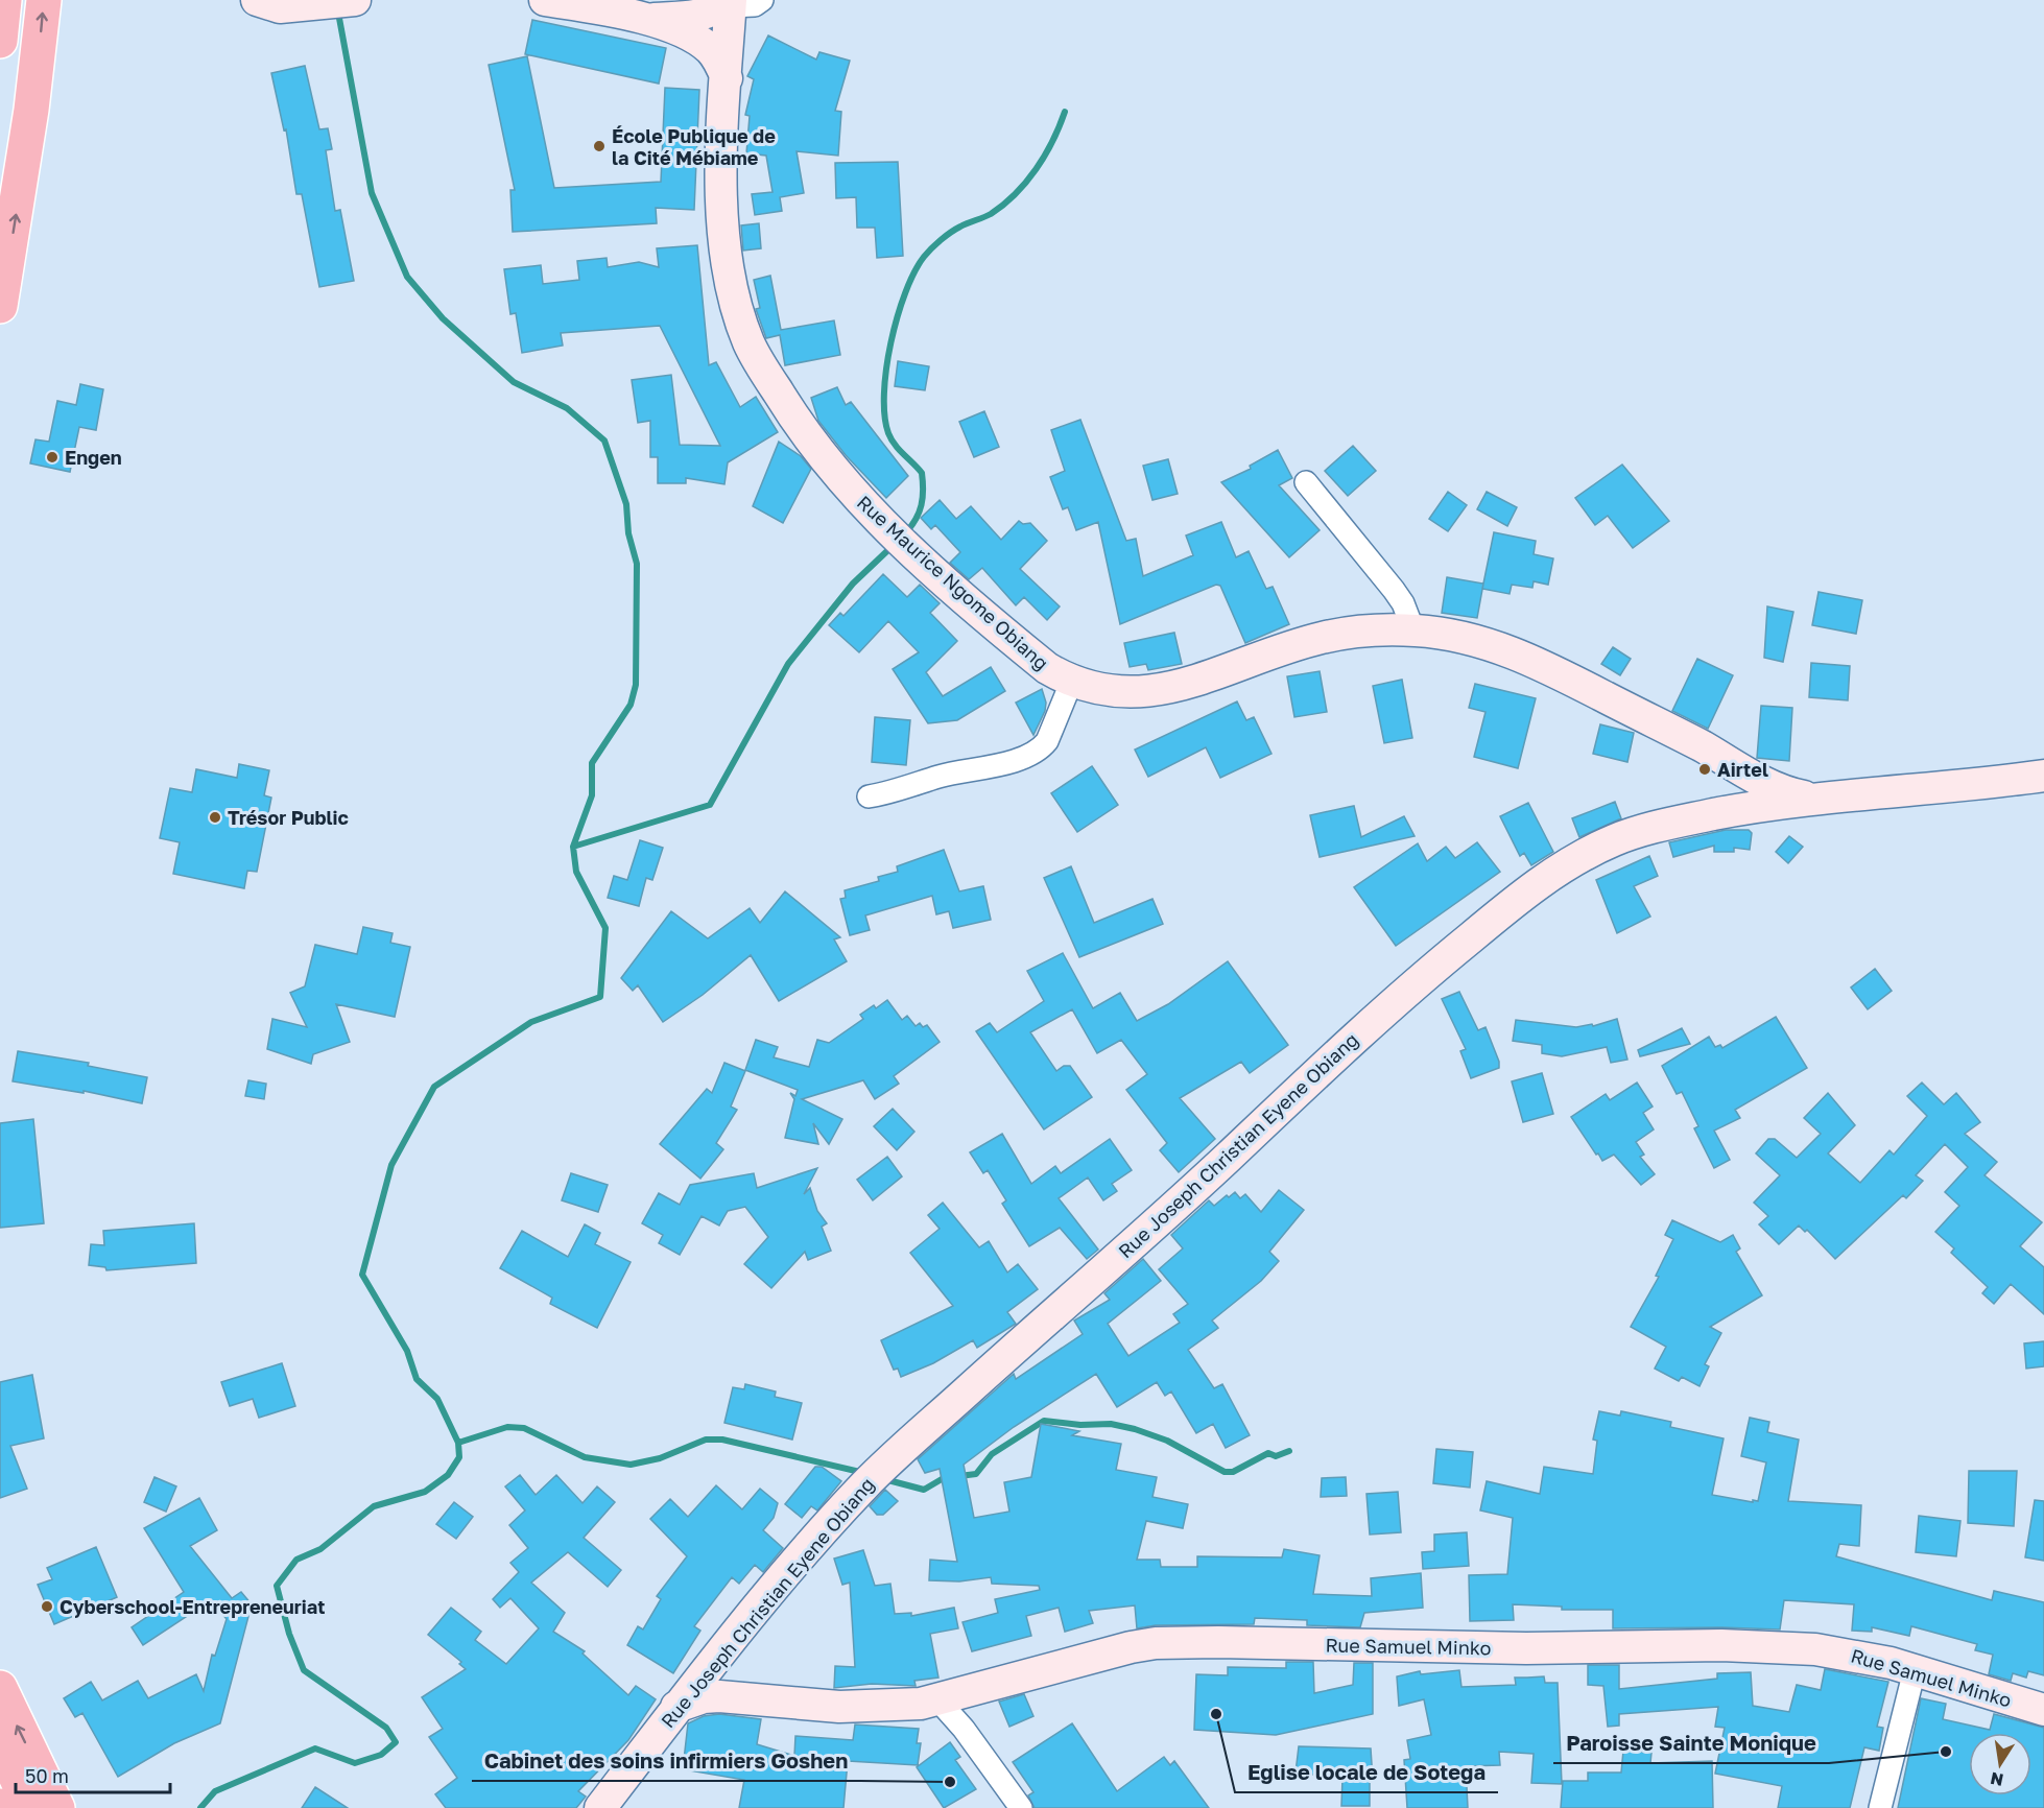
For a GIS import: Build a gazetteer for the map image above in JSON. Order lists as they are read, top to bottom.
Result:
{
  "streets": {
    "street": ["Rue Maurice Ngome Obiang", "Rue Joseph Christian Eyene Obiang", "Rue Samuel Minko"]
  },
  "crossings": [
    ["Rue Maurice Ngome Obiang", "Rue Joseph Christian Eyene Obiang"],
    ["Rue Joseph Christian Eyene Obiang", "Rue Samuel Minko"]
  ],
  "places": [
    "École Publique de la Cité Mébiame",
    "Engen",
    "Airtel",
    "Trésor Public",
    "Cyberschool-Entrepreneuriat",
    "Eglise locale de Sotega",
    "Paroisse Sainte Monique",
    "Cabinet des soins infirmiers Goshen"
  ],
  "scale_bar": "50 m",
  "north": "bottom"
}
